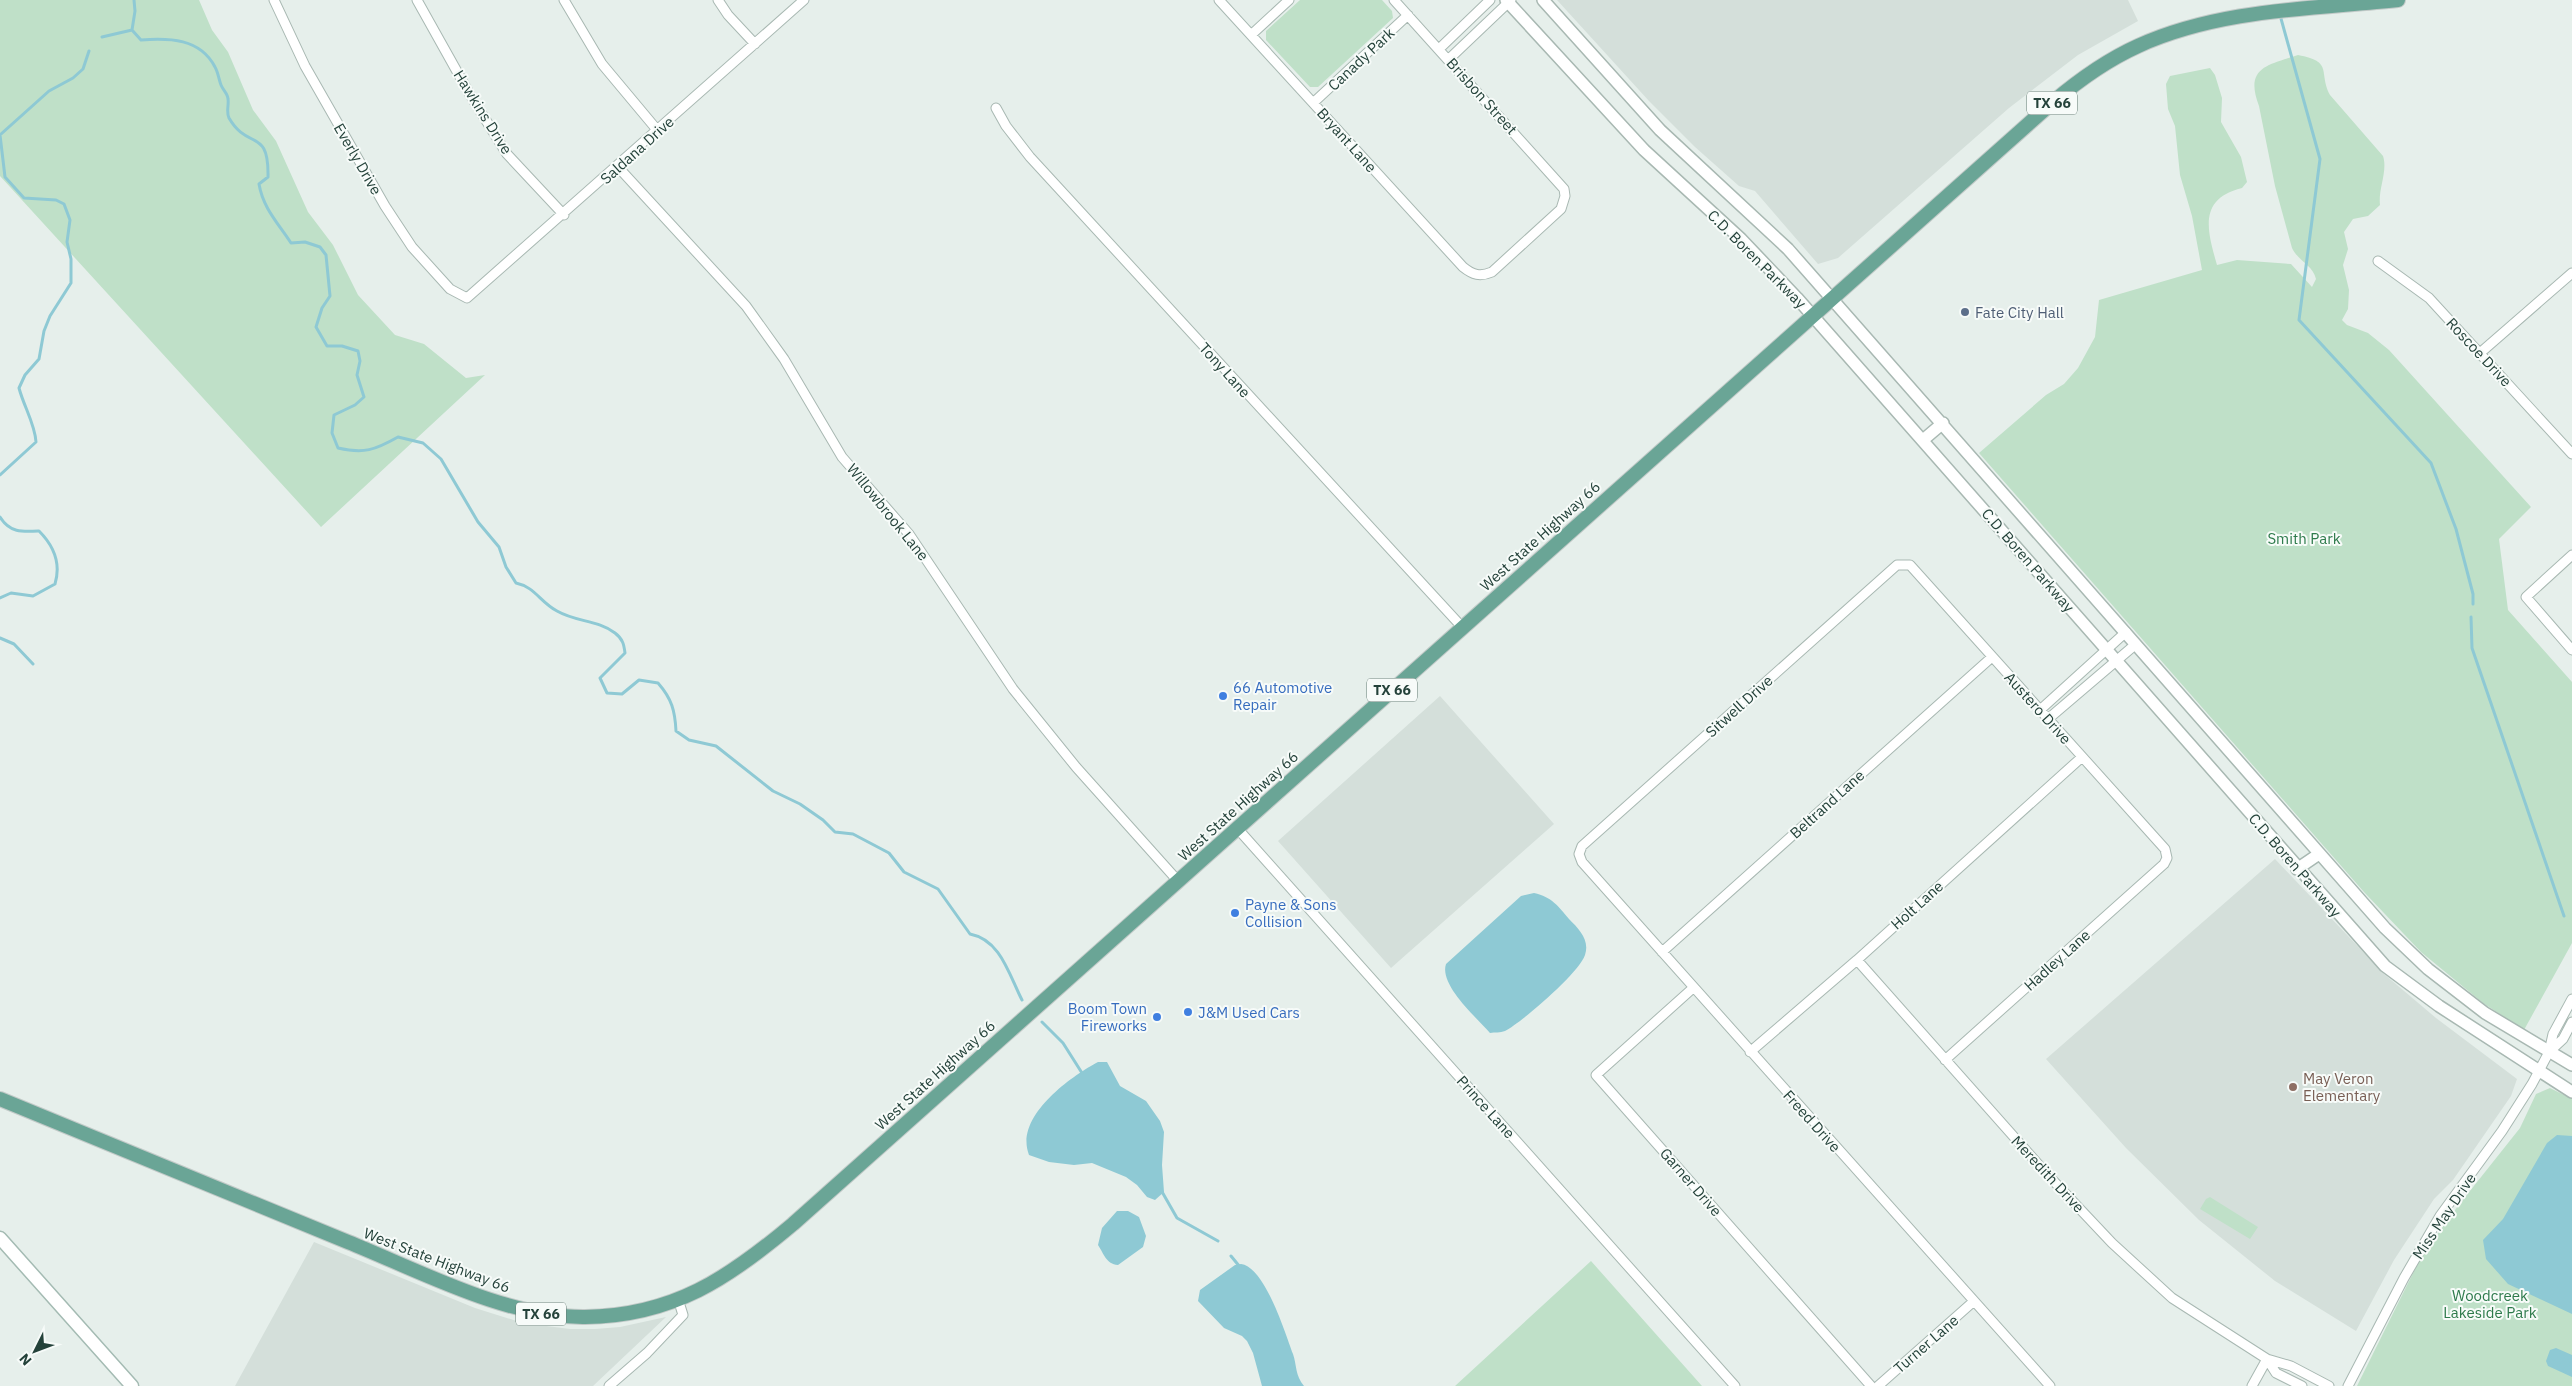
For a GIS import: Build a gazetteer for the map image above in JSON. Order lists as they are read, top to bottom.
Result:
{
  "streets": {
    "main road": ["TX 66", "West State Highway 66"],
    "street": [
      "Canady Park",
      "Brisbon Street",
      "Hawkins Drive",
      "Bryant Lane",
      "Saldana Drive",
      "Everly Drive",
      "C.D. Boren Parkway",
      "Roscoe Drive",
      "Tony Lane",
      "Willowbrook Lane",
      "Sitwell Drive",
      "Austero Drive",
      "Beltrand Lane",
      "Holt Lane",
      "Hadley Lane",
      "Prince Lane",
      "Freed Drive",
      "Meredith Drive",
      "Garner Drive",
      "Miss May Drive",
      "Turner Lane"
    ]
  },
  "crossings": [
    ["Canady Park", "Brisbon Street"],
    ["Canady Park", "Bryant Lane"],
    ["Brisbon Street", "Bryant Lane"],
    ["TX 66", "C.D. Boren Parkway"],
    ["TX 66", "West State Highway 66"],
    ["Hawkins Drive", "Saldana Drive"],
    ["Saldana Drive", "Everly Drive"],
    ["Saldana Drive", "Willowbrook Lane"],
    ["C.D. Boren Parkway", "West State Highway 66"],
    ["C.D. Boren Parkway", "Miss May Drive"],
    ["Tony Lane", "West State Highway 66"],
    ["Willowbrook Lane", "West State Highway 66"],
    ["West State Highway 66", "Prince Lane"],
    ["Sitwell Drive", "Austero Drive"],
    ["Sitwell Drive", "Freed Drive"],
    ["Austero Drive", "Beltrand Lane"],
    ["Austero Drive", "Holt Lane"],
    ["Austero Drive", "Hadley Lane"],
    ["Beltrand Lane", "Freed Drive"],
    ["Holt Lane", "Freed Drive"],
    ["Holt Lane", "Meredith Drive"],
    ["Hadley Lane", "Meredith Drive"],
    ["Freed Drive", "Garner Drive"],
    ["Freed Drive", "Turner Lane"]
  ],
  "parks": ["Smith Park", "Woodcreek Lakeside Park"],
  "places": [
    "Fate City Hall",
    "66 Automotive Repair",
    "Payne & Sons Collision",
    "J&M Used Cars",
    "Boom Town Fireworks",
    "May Veron Elementary"
  ],
  "north": "bottom left"
}
